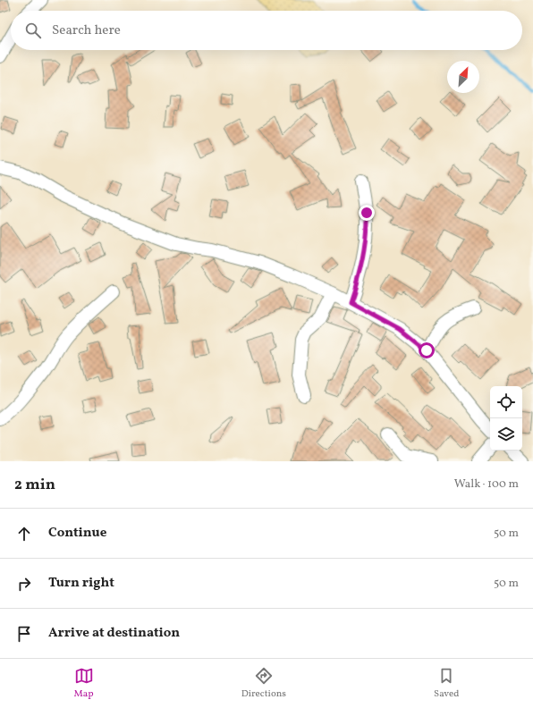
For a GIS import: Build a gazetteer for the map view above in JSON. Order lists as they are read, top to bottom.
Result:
{
  "north": "top right",
  "page": {
    "search": "Search here",
    "heading": ["2 min", "Walk · 100 m"],
    "list": [
      ["Continue", "50 m"],
      ["Turn right", "50 m"],
      "Arrive at destination"
    ],
    "nav": ["Map", "Directions", "Saved"]
  }
}
